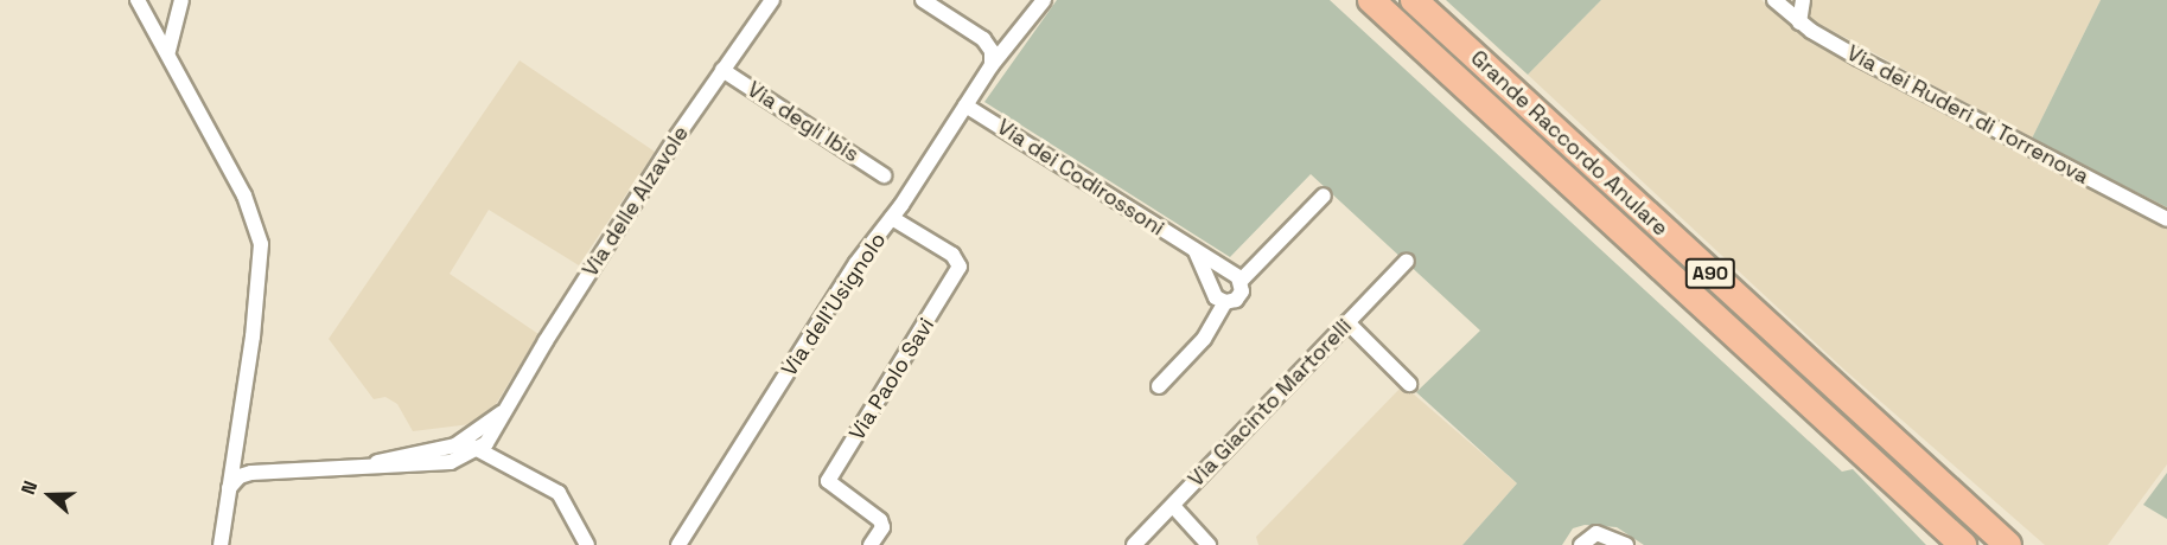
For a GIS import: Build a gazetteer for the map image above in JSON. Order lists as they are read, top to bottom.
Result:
{
  "streets": {
    "highway": ["Grande Raccordo Anulare", "A90"],
    "street": [
      "Via dei Ruderi di Torrenova",
      "Via degli Ibis",
      "Via dei Codirossoni",
      "Via delle Alzavole",
      "Via dell'Usignolo",
      "Via Paolo Savi",
      "Via Giacinto Martorelli"
    ]
  },
  "crossings": [
    ["Via degli Ibis", "Via delle Alzavole"],
    ["Via dei Codirossoni", "Via dell'Usignolo"],
    ["Via dell'Usignolo", "Via Paolo Savi"]
  ],
  "north": "left"
}
